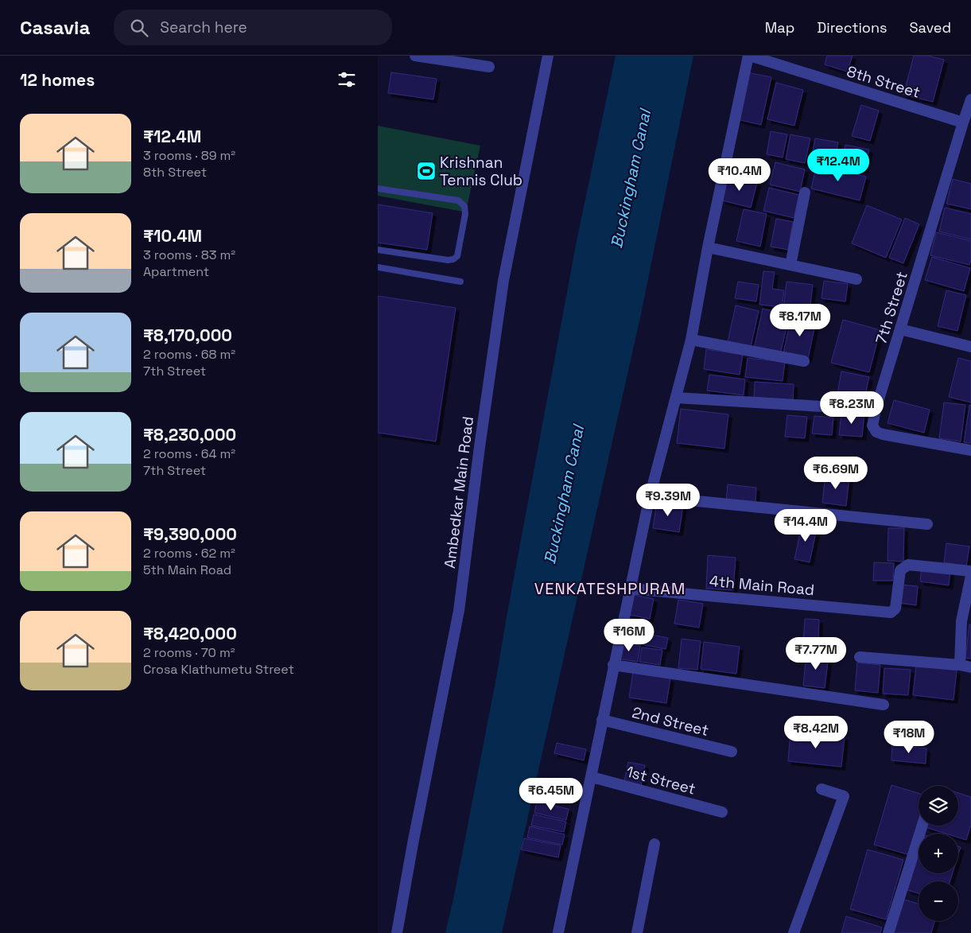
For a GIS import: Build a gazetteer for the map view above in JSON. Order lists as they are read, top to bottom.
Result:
{
  "streets": {
    "street": [
      "8th Street",
      "7th Street",
      "Ambedkar Main Road",
      "4th Main Road",
      "2nd Street",
      "1st Street"
    ]
  },
  "crossings": [
    ["8th Street", "7th Street"]
  ],
  "districts": ["VENKATESHPURAM"],
  "water": ["Buckingham Canal"],
  "places": {
    "sports": ["Krishnan Tennis Club"]
  },
  "page": {
    "header": "Casavia",
    "search": "Search here",
    "nav": ["Map", "Directions", "Saved"],
    "heading": "12 homes",
    "list": [
      {
        "name": "₹12.4M",
        "note": "3 rooms · 89 m² · 8th Street"
      },
      {
        "name": "₹10.4M",
        "note": "3 rooms · 83 m² · Apartment"
      },
      {
        "name": "₹8,170,000",
        "note": "2 rooms · 68 m² · 7th Street"
      },
      {
        "name": "₹8,230,000",
        "note": "2 rooms · 64 m² · 7th Street"
      },
      {
        "name": "₹9,390,000",
        "note": "2 rooms · 62 m² · 5th Main Road"
      },
      {
        "name": "₹8,420,000",
        "note": "2 rooms · 70 m² · Crosa Klathumetu Street"
      }
    ],
    "price": [
      "₹12.4M",
      "₹10.4M",
      "₹8.17M",
      "₹8.23M",
      "₹6.69M",
      "₹9.39M",
      "₹14.4M",
      "₹16M",
      "₹7.77M",
      "₹8.42M",
      "₹18M",
      "₹6.45M"
    ],
    "map_buttons": ["+", "−"]
  }
}
